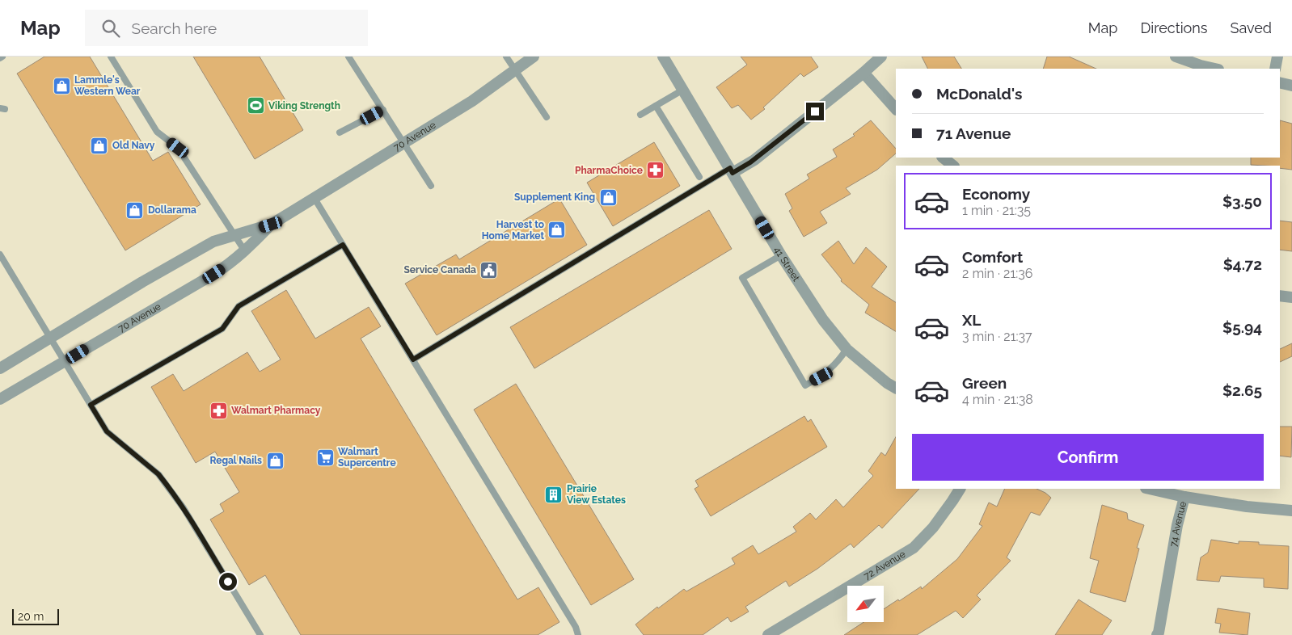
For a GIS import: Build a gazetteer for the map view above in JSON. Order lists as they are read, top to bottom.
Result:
{
  "streets": {
    "street": [
      "70 Avenue",
      "41 Street",
      "74 Avenue",
      "72 Avenue"
    ]
  },
  "places": {
    "shop": [
      "Lammle's Western Wear",
      "Old Navy",
      "Supplement King",
      "Dollarama",
      "Harvest to Home Market",
      "Regal Nails"
    ],
    "sports": ["Viking Strength"],
    "pharmacy": ["PharmaChoice", "Walmart Pharmacy"],
    "public building": ["Service Canada"],
    "supermarket": ["Walmart Supercentre"],
    "building": ["Prairie View Estates"]
  },
  "scale_bar": "20 m",
  "north": "bottom left",
  "page": {
    "header": "Map",
    "search": "Search here",
    "nav": ["Map", "Directions", "Saved"],
    "banner": ["McDonald's", "71 Avenue"],
    "list": [
      {
        "name": "Economy",
        "note": "1 min · 21:35",
        "value": "$3.50"
      },
      {
        "name": "Comfort",
        "note": "2 min · 21:36",
        "value": "$4.72"
      },
      {
        "name": "XL",
        "note": "3 min · 21:37",
        "value": "$5.94"
      },
      {
        "name": "Green",
        "note": "4 min · 21:38",
        "value": "$2.65"
      }
    ],
    "buttons": "Confirm",
    "scale": "20 m"
  }
}
